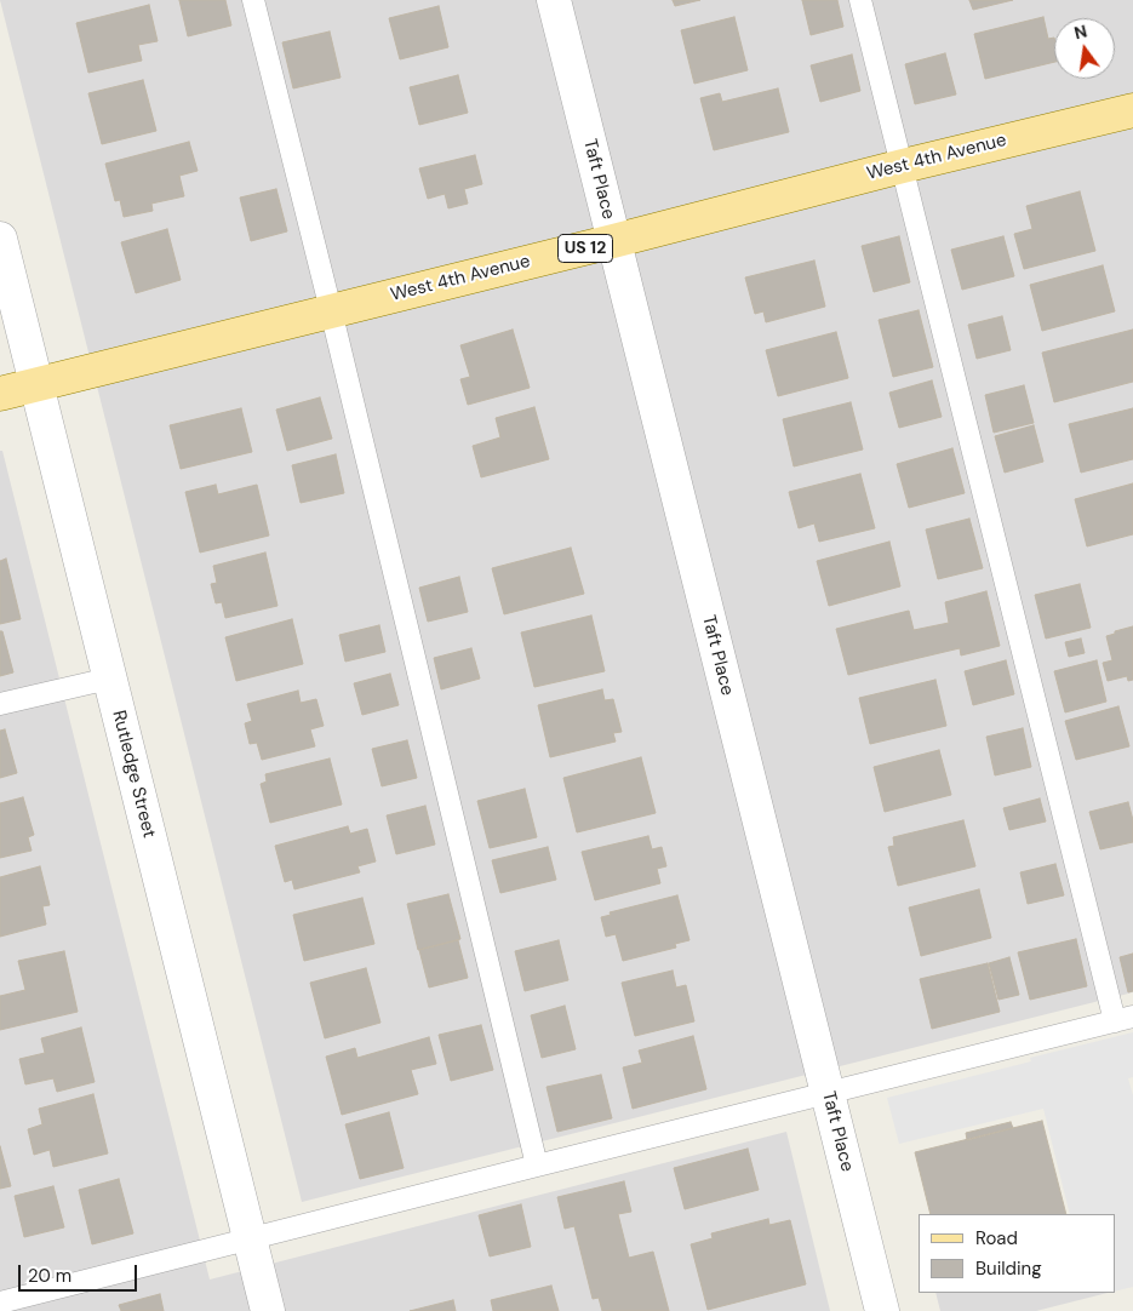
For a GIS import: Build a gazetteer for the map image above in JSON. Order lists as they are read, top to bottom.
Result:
{
  "streets": {
    "main road": ["West 4th Avenue", "US 12"],
    "street": ["Taft Place", "Rutledge Street"]
  },
  "crossings": [
    ["West 4th Avenue", "Taft Place"],
    ["West 4th Avenue", "Rutledge Street"]
  ],
  "legend": ["Road", "Building"],
  "scale_bar": "20 m",
  "north": "top"
}
